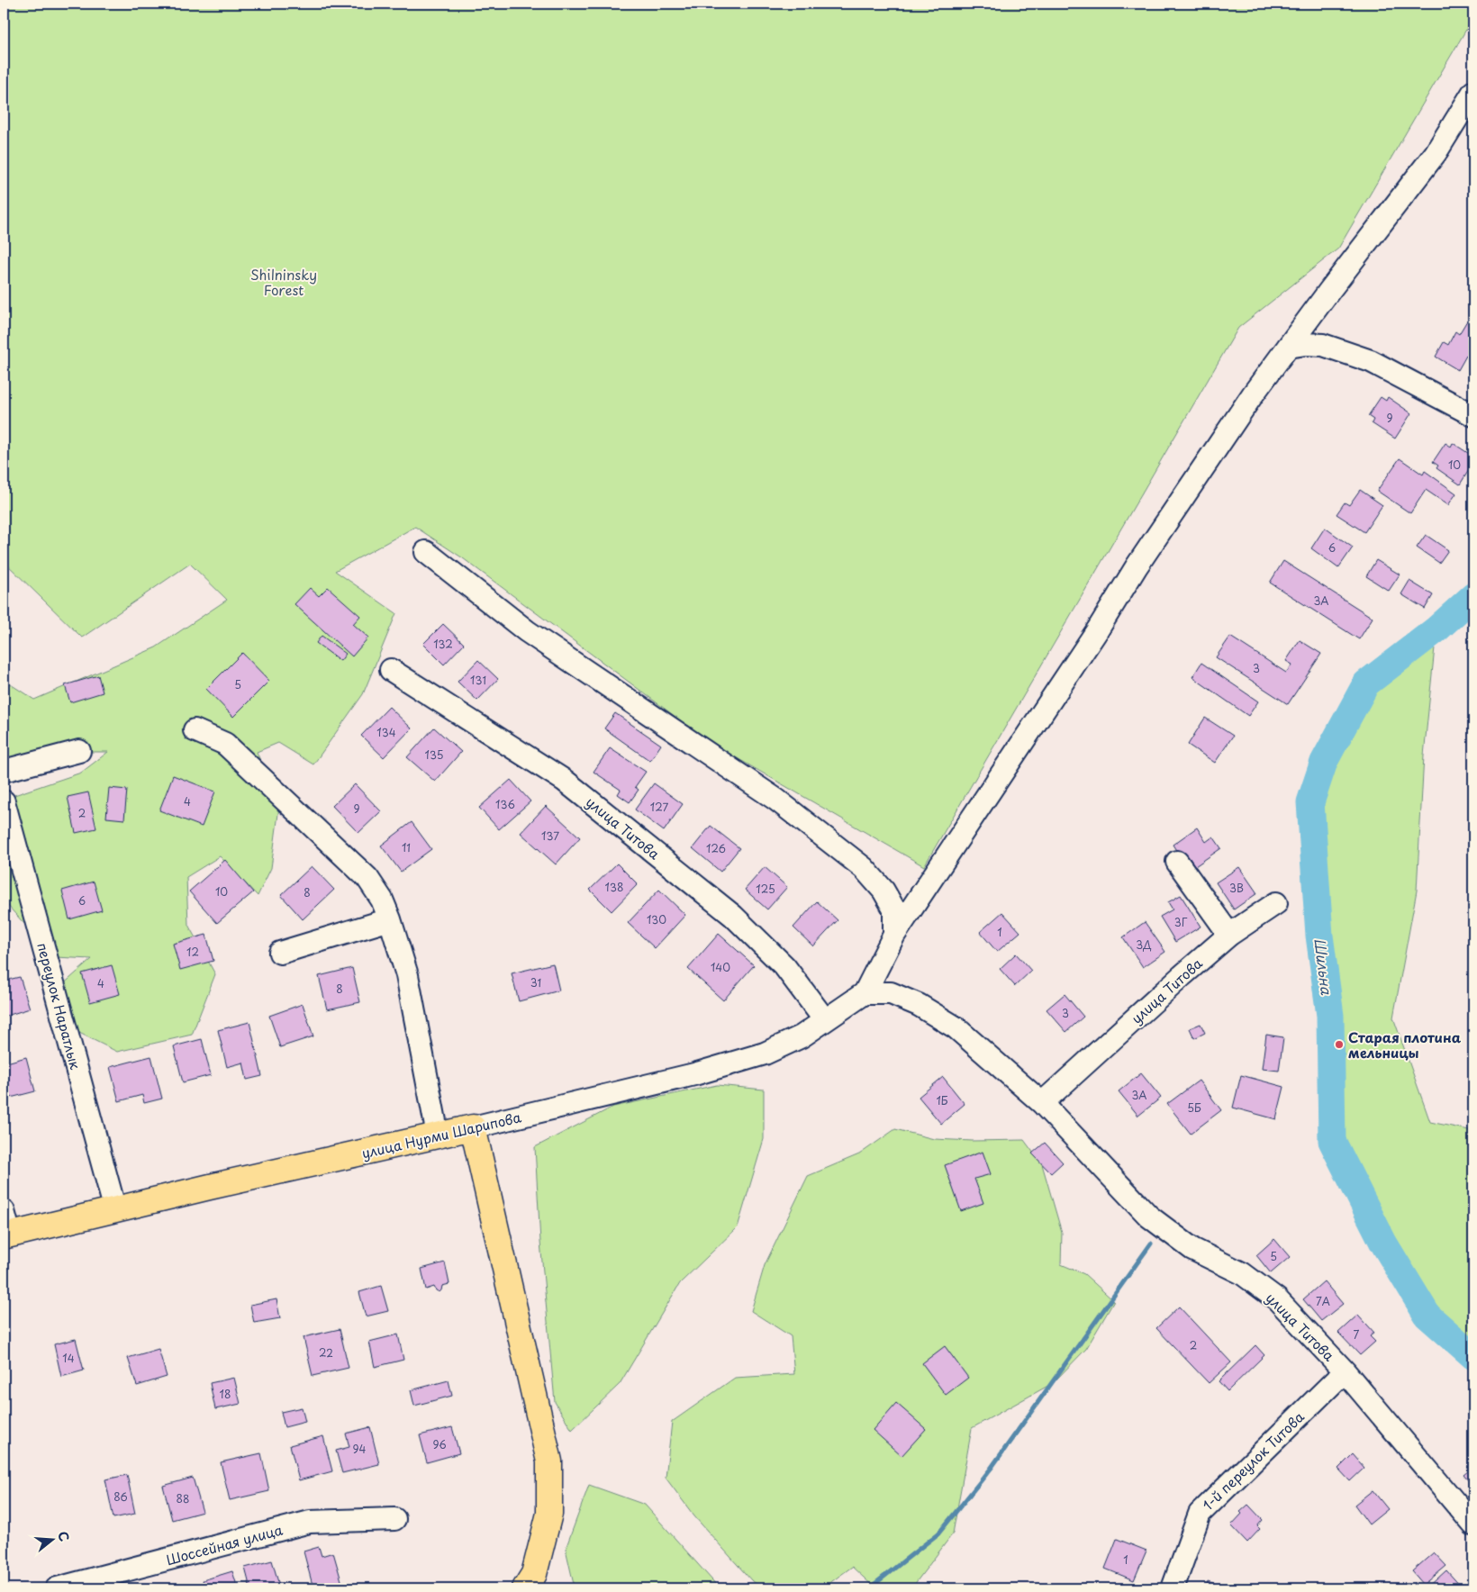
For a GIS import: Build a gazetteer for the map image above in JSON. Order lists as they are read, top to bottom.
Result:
{
  "streets": {
    "main road": ["улица Нурми Шарипова"],
    "street": [
      "улица Титова",
      "переулок Наратлык",
      "1-й переулок Титова",
      "Шоссейная улица"
    ]
  },
  "crossings": [
    ["улица Титова", "улица Нурми Шарипова"],
    ["улица Титова", "1-й переулок Титова"],
    ["переулок Наратлык", "улица Нурми Шарипова"]
  ],
  "water": ["Шильна"],
  "parks": ["Shilninsky Forest"],
  "places": ["Старая плотина мельницы"],
  "house_numbers": [
    "9",
    "10",
    "6",
    "3А",
    "132",
    "3",
    "131",
    "5",
    "134",
    "135",
    "4",
    "136",
    "127",
    "9",
    "2",
    "137",
    "11",
    "126",
    "138",
    "3В",
    "125",
    "10",
    "8",
    "6",
    "130",
    "3Г",
    "1",
    "3Д",
    "12",
    "140",
    "31",
    "4",
    "8",
    "3",
    "3А",
    "1Б",
    "5Б",
    "5",
    "7А",
    "7",
    "2",
    "22",
    "14",
    "18",
    "96",
    "94",
    "86",
    "88",
    "1"
  ],
  "north": "right"
}
